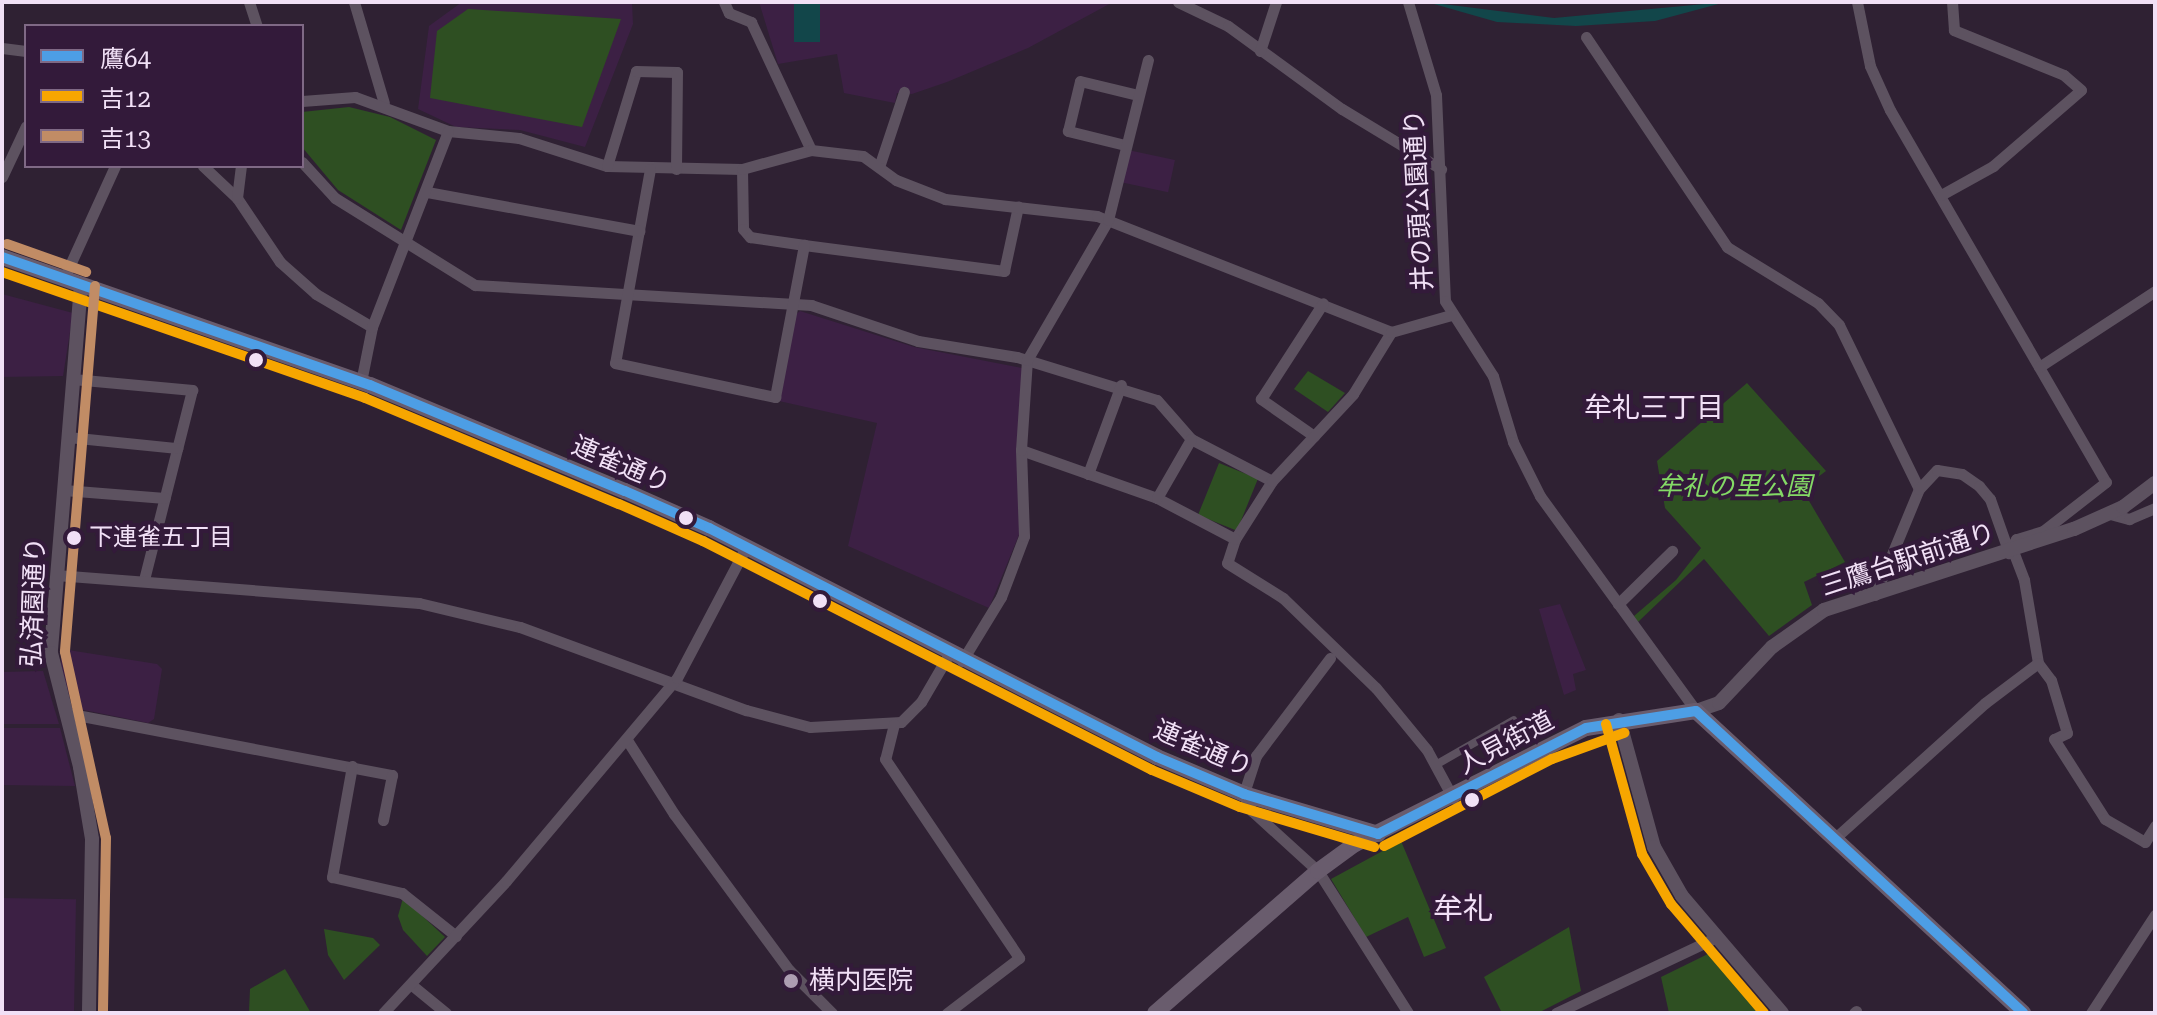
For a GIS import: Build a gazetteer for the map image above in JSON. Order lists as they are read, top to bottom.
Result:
{
  "streets": {
    "main road": ["連雀通り", "人見街道"],
    "street": ["井の頭公園通り", "三鷹台駅前通り", "弘済園通り"]
  },
  "crossings": [
    ["井の頭公園通り", "三鷹台駅前通り"],
    ["井の頭公園通り", "人見街道"],
    ["連雀通り", "弘済園通り"],
    ["連雀通り", "人見街道"],
    ["三鷹台駅前通り", "人見街道"]
  ],
  "districts": ["牟礼三丁目", "牟礼"],
  "parks": ["牟礼の里公園"],
  "places": ["下連雀五丁目", "横内医院"],
  "lines": ["transit line 吉13", "transit line 鷹64", "transit line 吉12"],
  "legend": ["鷹64", "吉12", "吉13"]
}
